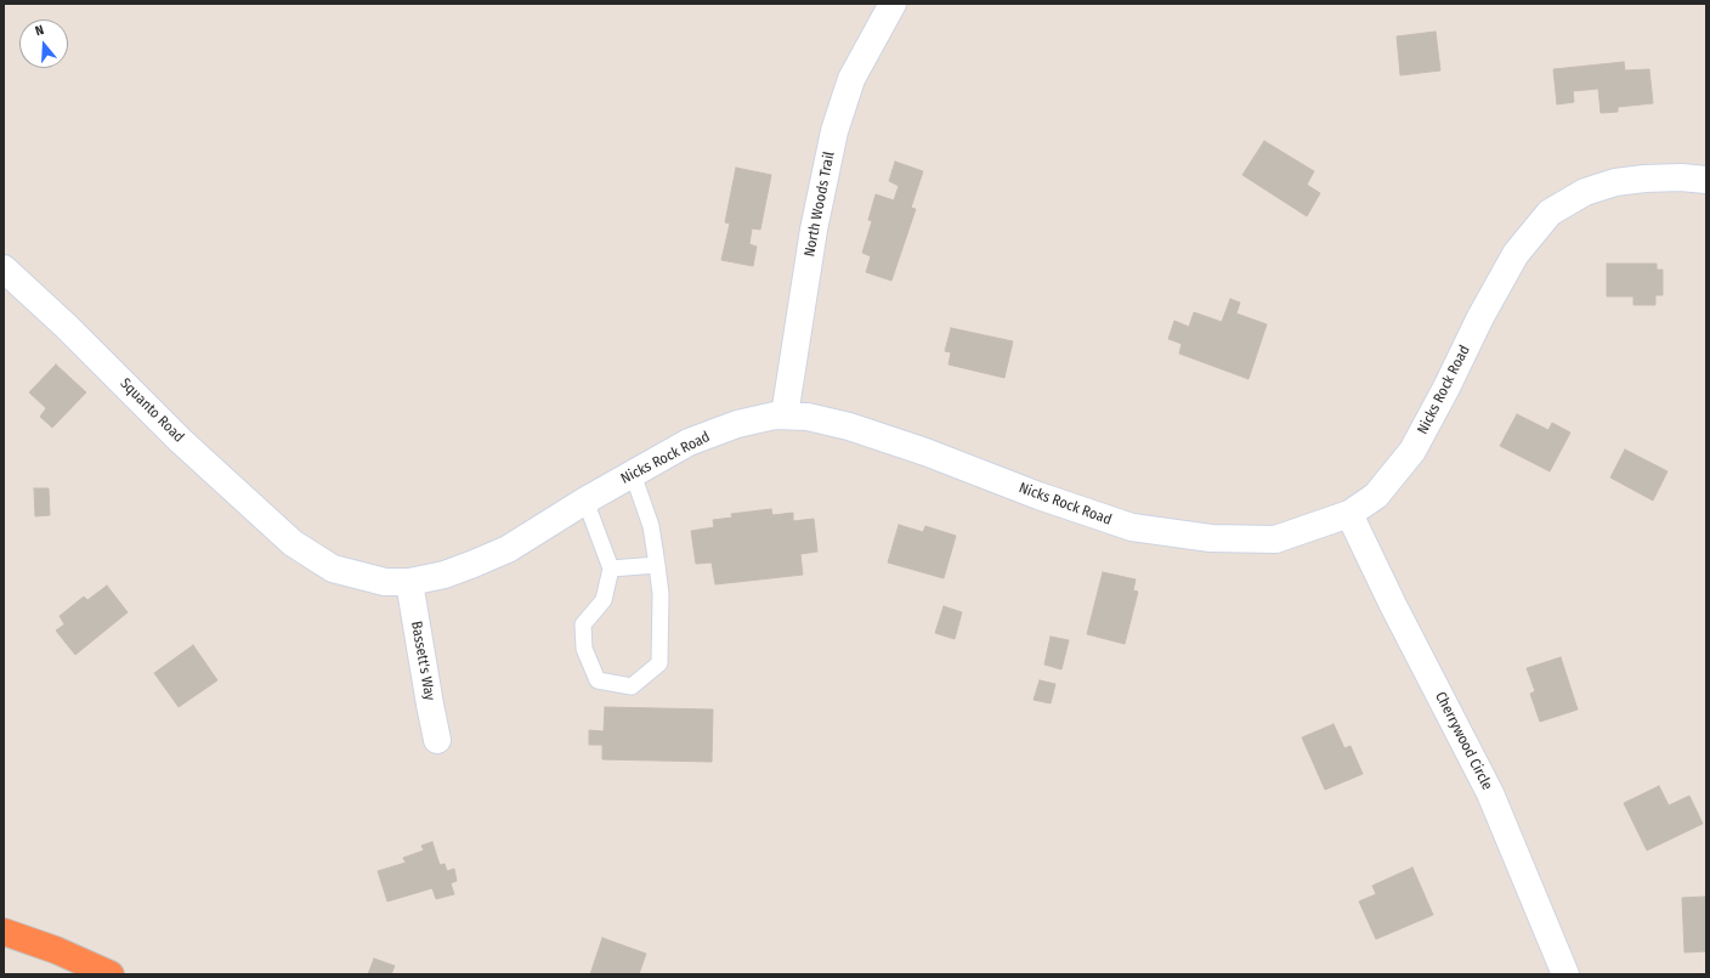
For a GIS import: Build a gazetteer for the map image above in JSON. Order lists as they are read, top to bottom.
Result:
{
  "streets": {
    "street": [
      "North Woods Trail",
      "Nicks Rock Road",
      "Squanto Road",
      "Bassett's Way",
      "Cherrywood Circle"
    ]
  },
  "crossings": [
    ["North Woods Trail", "Nicks Rock Road"],
    ["Nicks Rock Road", "Squanto Road"],
    ["Nicks Rock Road", "Bassett's Way"],
    ["Nicks Rock Road", "Cherrywood Circle"]
  ],
  "north": "top"
}
